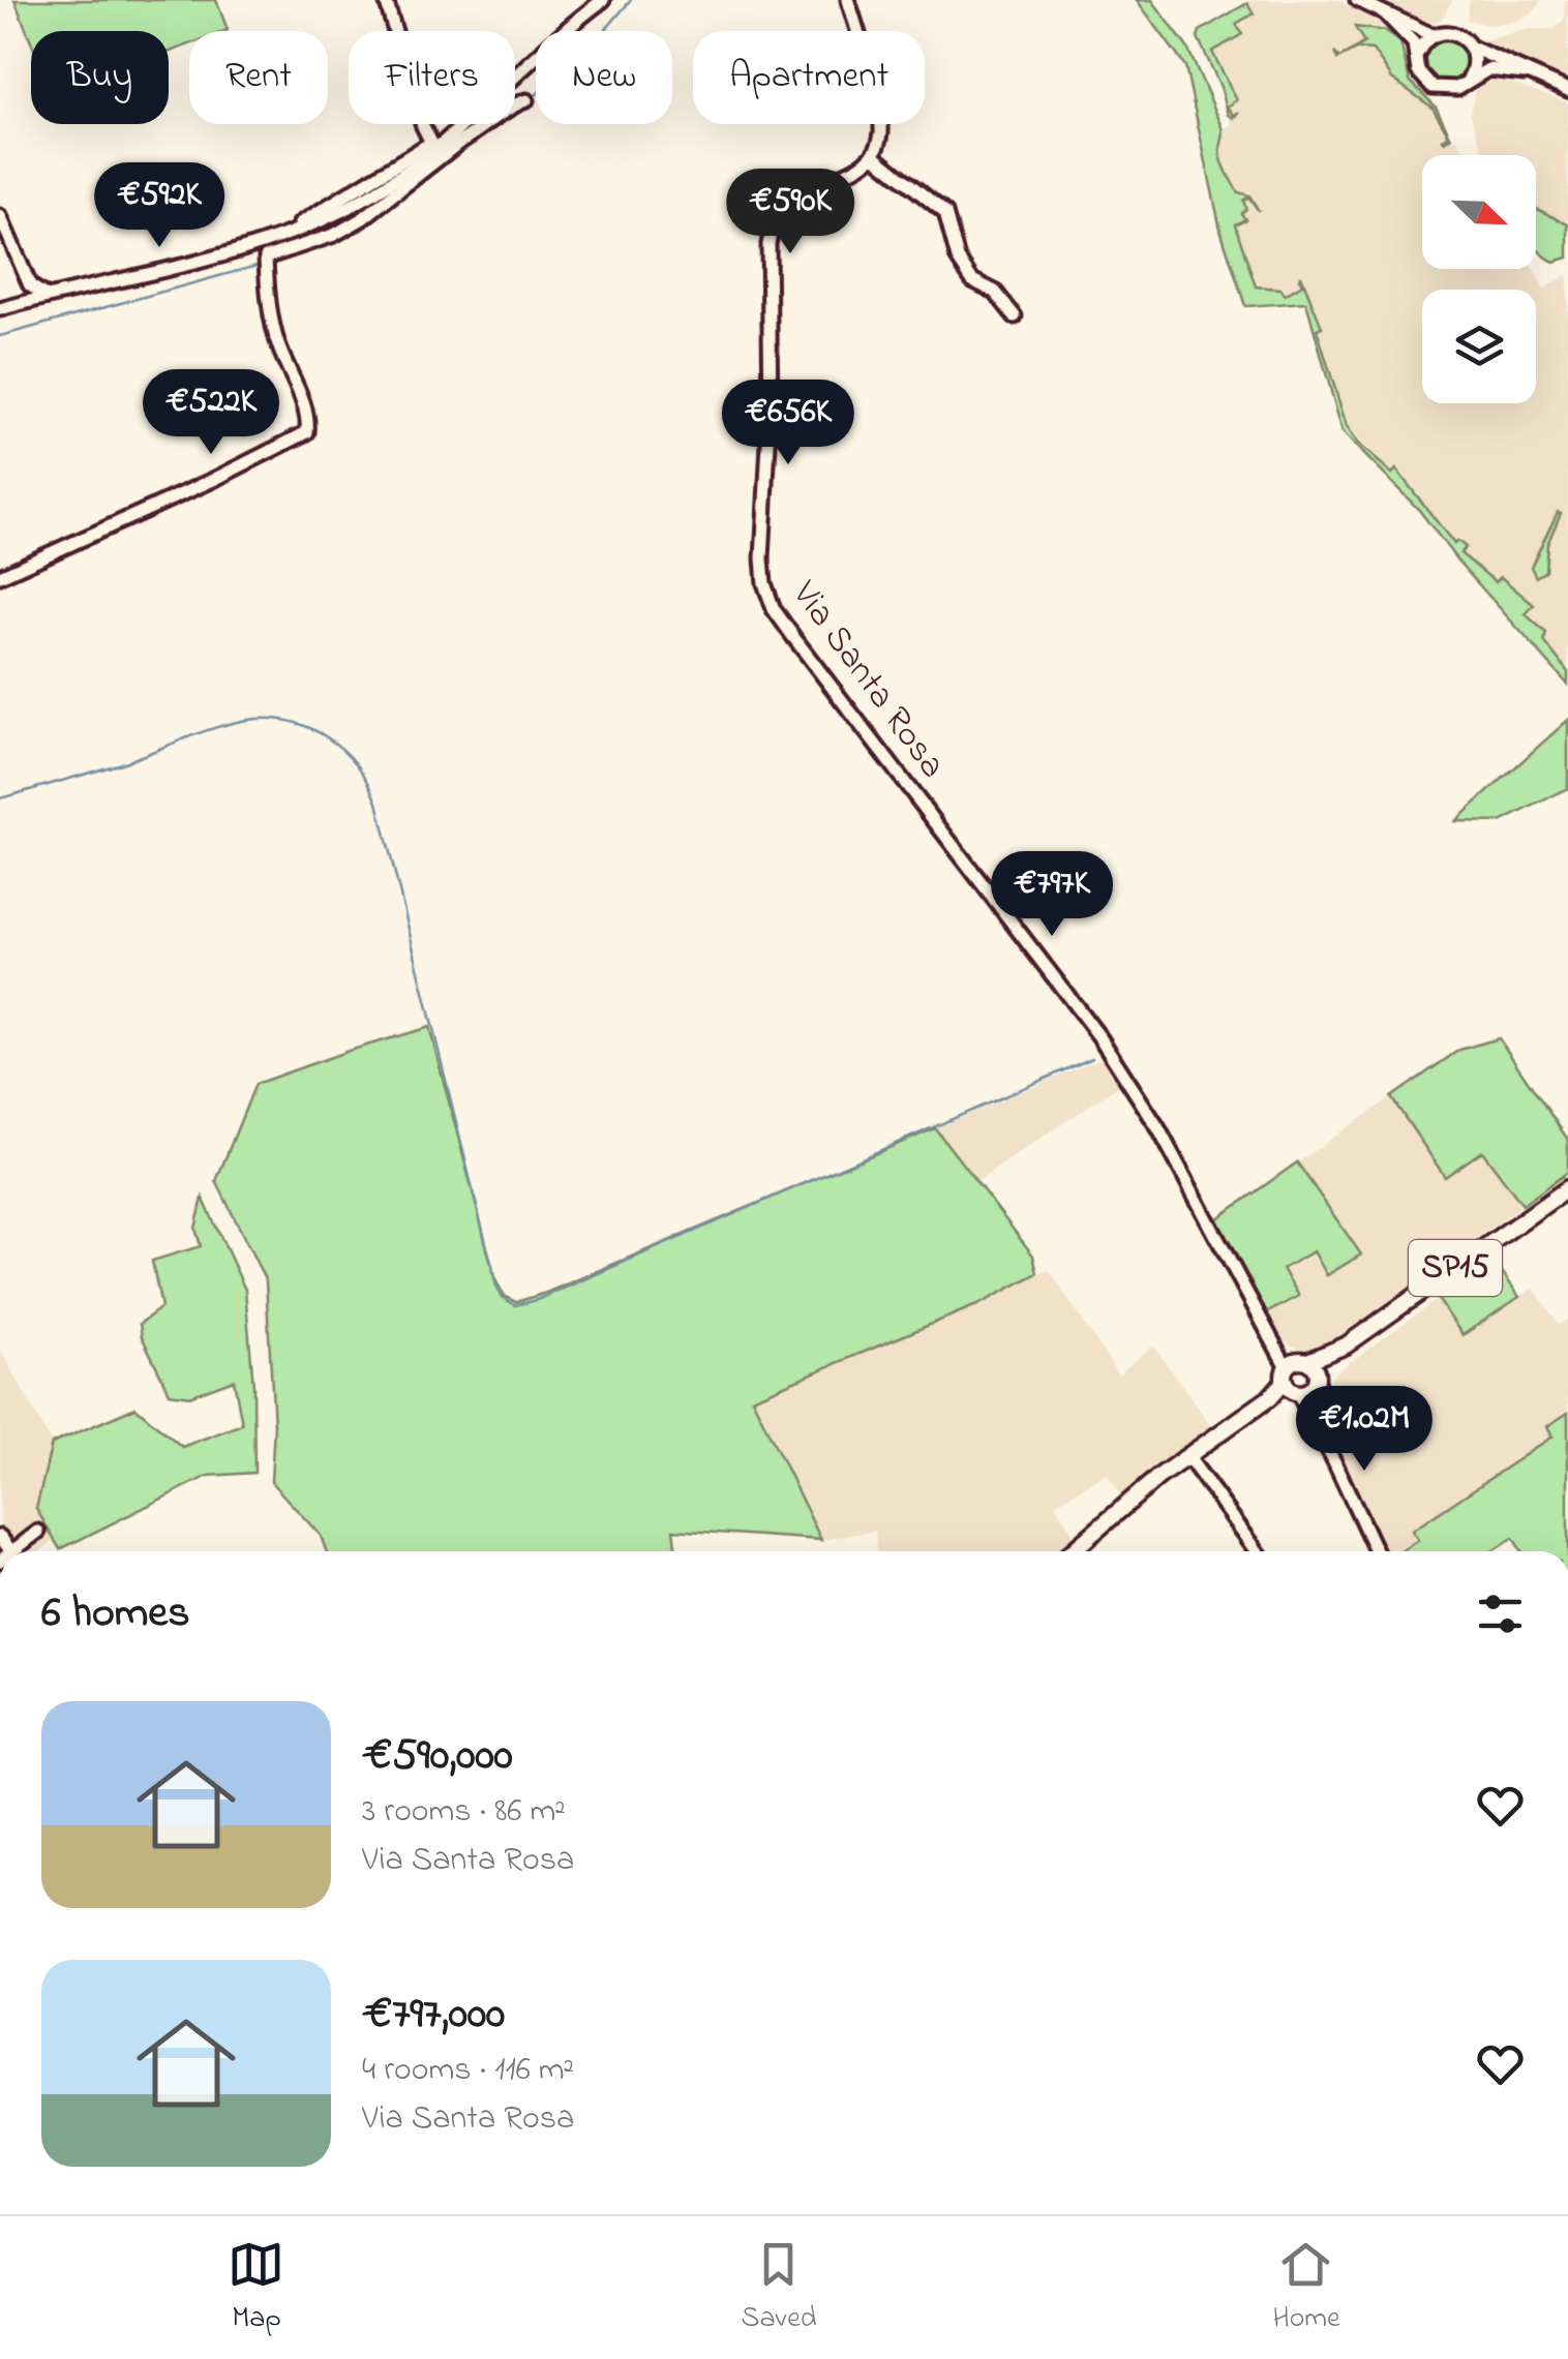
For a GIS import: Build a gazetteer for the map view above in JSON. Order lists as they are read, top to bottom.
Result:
{
  "streets": {
    "main road": ["SP15"],
    "street": ["Via Santa Rosa"]
  },
  "crossings": [
    ["Via Santa Rosa", "SP15"]
  ],
  "north": "bottom right",
  "page": {
    "chip": [
      "Buy",
      "Rent",
      "Filters",
      "New",
      "Apartment"
    ],
    "price": [
      "€592K",
      "€590K",
      "€522K",
      "€656K",
      "€797K",
      "€1.02M"
    ],
    "heading": "6 homes",
    "list": [
      {
        "name": "€590,000",
        "note": "3 rooms · 86 m² · Via Santa Rosa"
      },
      {
        "name": "€797,000",
        "note": "4 rooms · 116 m² · Via Santa Rosa"
      }
    ],
    "tabs": ["Map", "Saved", "Home"]
  }
}
